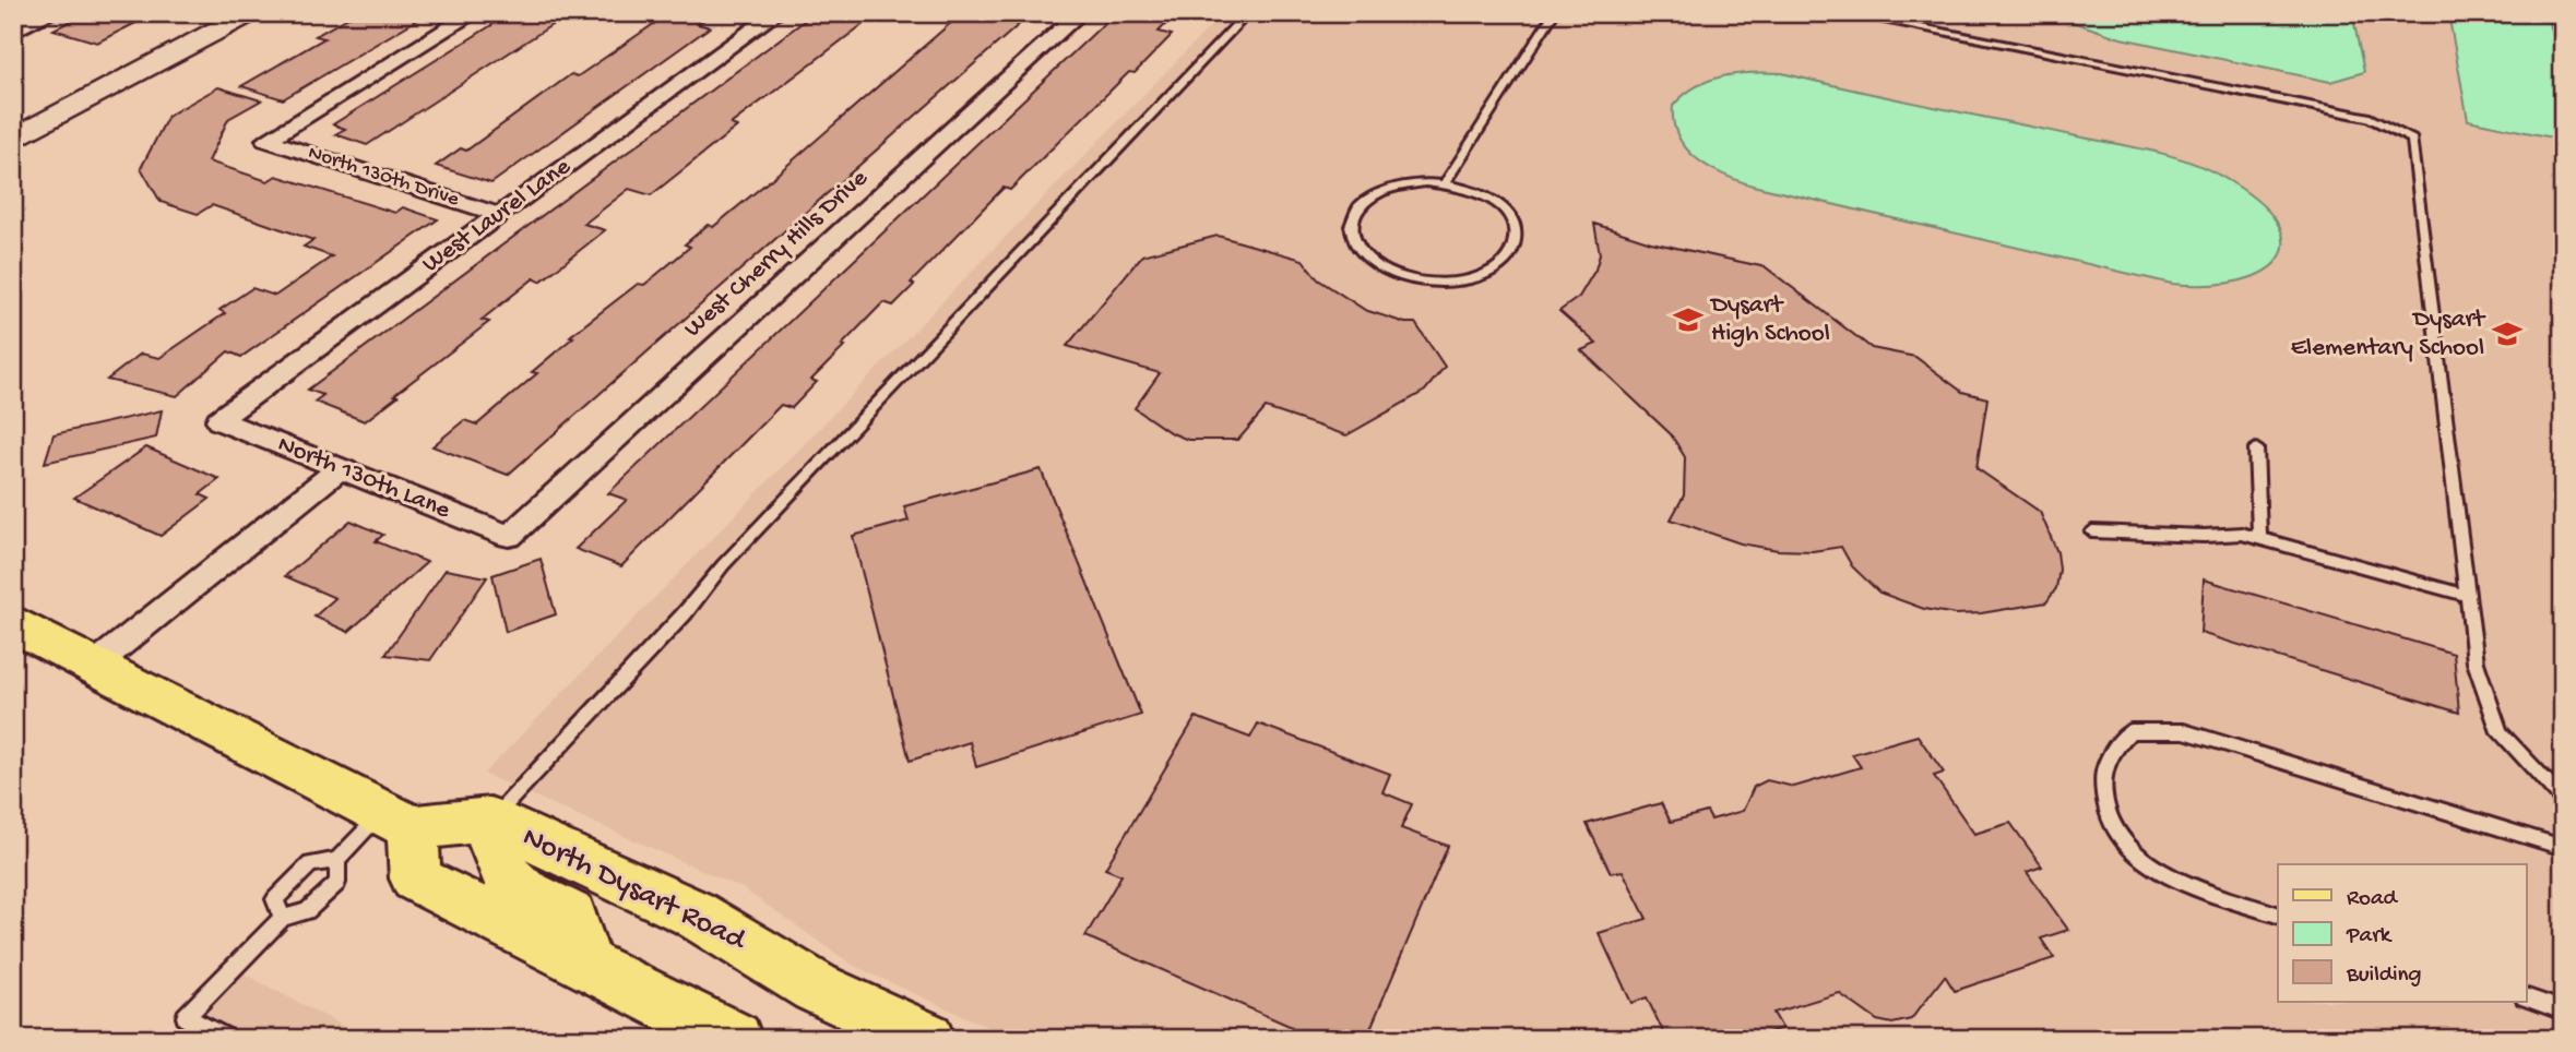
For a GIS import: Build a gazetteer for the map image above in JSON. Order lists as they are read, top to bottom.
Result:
{
  "streets": {
    "main road": ["North Dysart Road"],
    "street": [
      "North 130th Drive",
      "West Laurel Lane",
      "West Cherry Hills Drive",
      "North 130th Lane"
    ]
  },
  "crossings": [
    ["North 130th Drive", "West Laurel Lane"],
    ["West Laurel Lane", "North 130th Lane"],
    ["West Cherry Hills Drive", "North 130th Lane"]
  ],
  "places": {
    "school or university": ["Dysart High School", "Dysart Elementary School"]
  },
  "legend": ["Road", "Park", "Building"]
}
